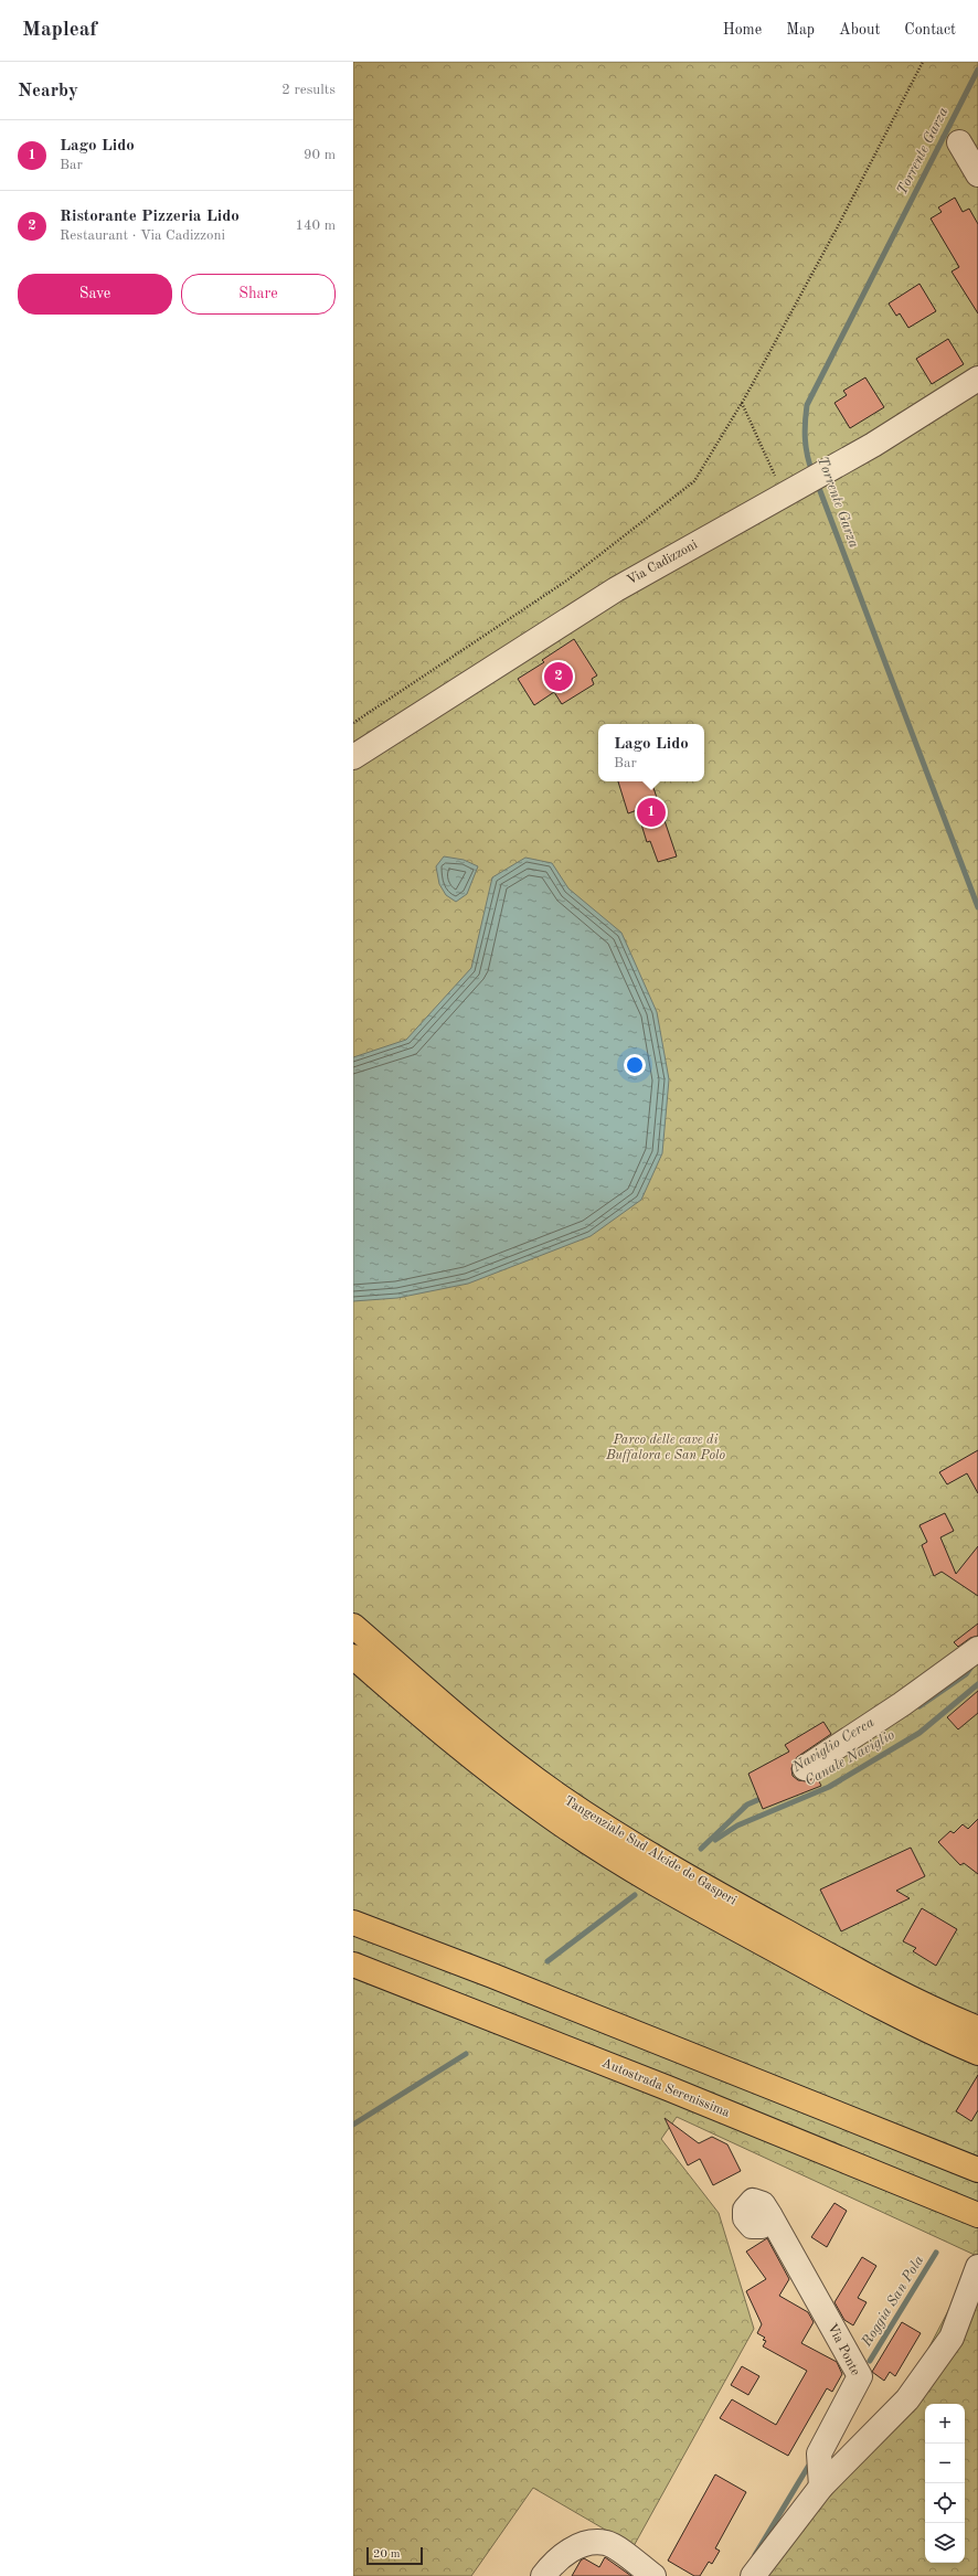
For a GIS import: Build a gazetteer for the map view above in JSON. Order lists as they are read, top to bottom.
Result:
{
  "streets": {
    "highway": ["Tangenziale Sud Alcide de Gasperi", "Autostrada Serenissima"],
    "street": ["Via Cadizzoni", "Via Ponte"]
  },
  "water": [
    "Torrente Garza",
    "Naviglio Cerca",
    "Canale Naviglio",
    "Roggia San Pola"
  ],
  "parks": ["Parco delle cave di Buffalora e San Polo"],
  "scale_bar": "20 m",
  "page": {
    "header": "Mapleaf",
    "nav": [
      "Home",
      "Map",
      "About",
      "Contact"
    ],
    "heading": ["Nearby", "2 results"],
    "list": [
      {
        "mark": "1",
        "name": "Lago Lido",
        "note": "Bar",
        "value": "90 m"
      },
      {
        "mark": "2",
        "name": "Ristorante Pizzeria Lido",
        "note": "Restaurant · Via Cadizzoni",
        "value": "140 m"
      }
    ],
    "buttons": ["Save", "Share"],
    "pins": ["2", "1"],
    "popup": ["Lago Lido", "Bar"],
    "map_buttons": ["+", "−"],
    "scale": "20 m"
  }
}
